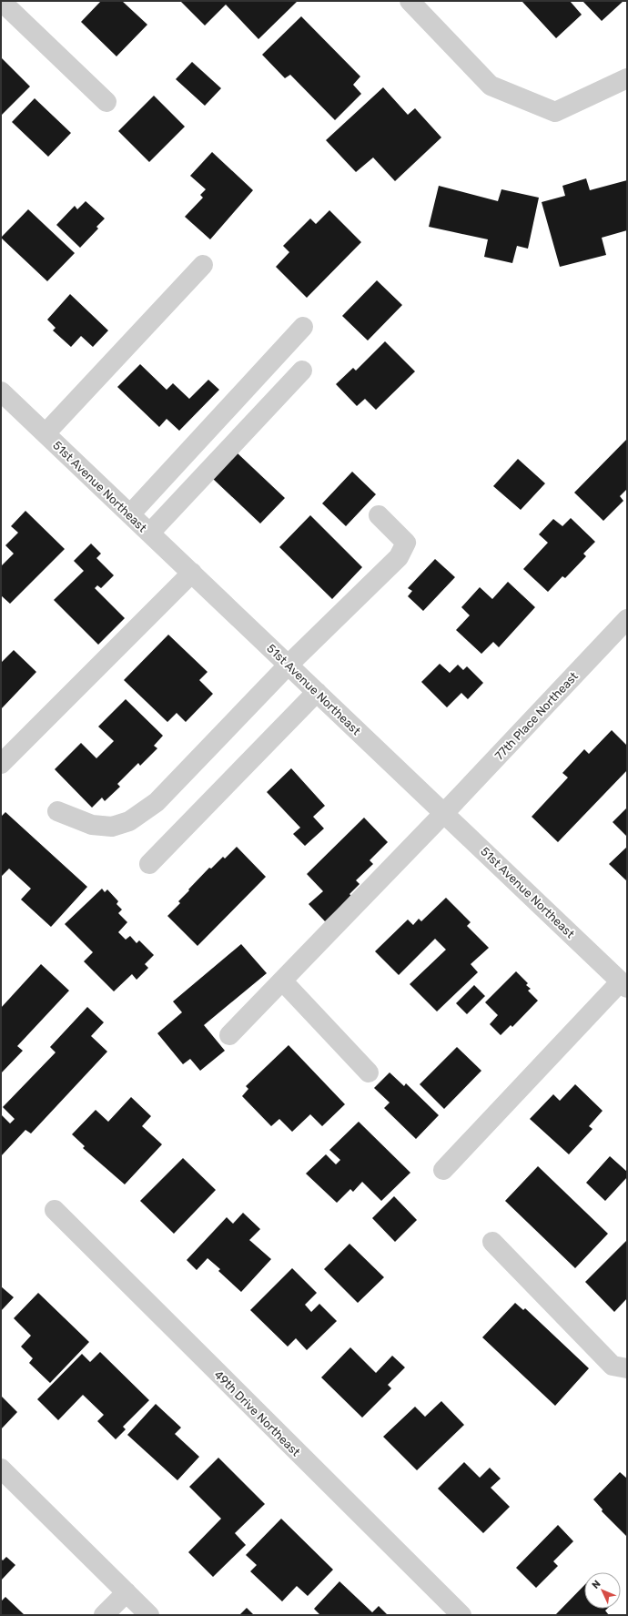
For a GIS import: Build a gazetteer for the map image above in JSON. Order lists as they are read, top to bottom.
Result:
{
  "streets": {
    "street": ["51st Avenue Northeast", "77th Place Northeast", "49th Drive Northeast"]
  },
  "crossings": [
    ["51st Avenue Northeast", "77th Place Northeast"]
  ],
  "north": "top left"
}
